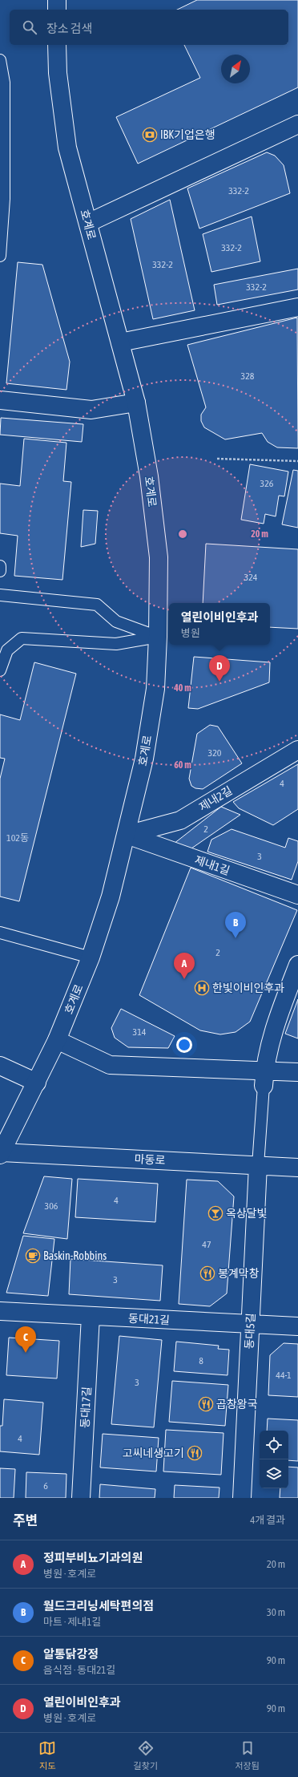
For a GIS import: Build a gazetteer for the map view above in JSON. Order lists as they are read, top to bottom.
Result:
{
  "streets": {
    "street": [
      "호계로",
      "제내2길",
      "제내1길",
      "마동로",
      "동대21길",
      "동대5길",
      "동대17길"
    ]
  },
  "crossings": [
    ["호계로", "제내2길"],
    ["호계로", "제내1길"],
    ["호계로", "마동로"],
    ["제내2길", "제내1길"],
    ["마동로", "동대5길"],
    ["동대21길", "동대5길"],
    ["동대21길", "동대17길"]
  ],
  "places": {
    "bank": ["IBK기업은행"],
    "hospital": ["한빛이비인후과"],
    "bar": ["옥상달빛"],
    "cafe": ["Baskin-Robbins"],
    "restaurant": ["봉계막창", "곱창왕국", "고씨네생고기"]
  },
  "house_numbers": [
    "332-2",
    "332-2",
    "332-2",
    "332-2",
    "328",
    "326",
    "324",
    "320",
    "4",
    "2",
    "102동",
    "3",
    "2",
    "314",
    "4",
    "306",
    "47",
    "3",
    "8",
    "44-1",
    "3",
    "4",
    "6"
  ],
  "north": "top right",
  "page": {
    "search": "장소 검색",
    "popup": ["열린이비인후과", "병원"],
    "pins": [
      "D",
      "B",
      "A",
      "C"
    ],
    "heading": ["주변", "4개 결과"],
    "list": [
      {
        "mark": "A",
        "name": "정피부비뇨기과의원",
        "note": "병원 · 호계로",
        "value": "20 m"
      },
      {
        "mark": "B",
        "name": "월드크리닝세탁편의점",
        "note": "마트 · 제내1길",
        "value": "30 m"
      },
      {
        "mark": "C",
        "name": "알통닭강정",
        "note": "음식점 · 동대21길",
        "value": "90 m"
      },
      {
        "mark": "D",
        "name": "열린이비인후과",
        "note": "병원 · 호계로",
        "value": "90 m"
      }
    ],
    "nav": ["지도", "길찾기", "저장됨"]
  },
  "rings": ["20 m", "40 m", "60 m"]
}
